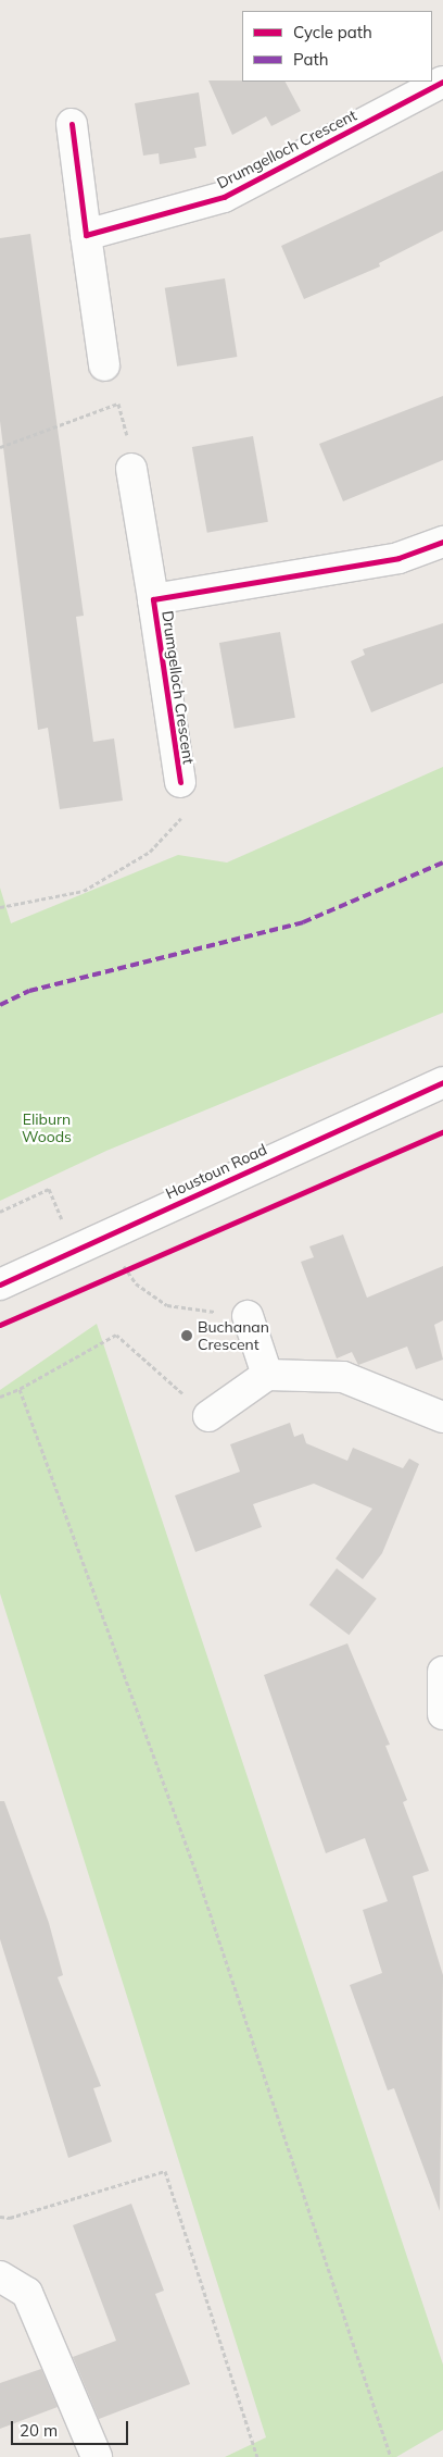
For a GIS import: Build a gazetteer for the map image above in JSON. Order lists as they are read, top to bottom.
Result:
{
  "streets": {
    "street": ["Drumgelloch Crescent", "Houstoun Road"]
  },
  "parks": ["Eliburn Woods"],
  "places": ["Buchanan Crescent"],
  "legend": ["Cycle path", "Path"],
  "scale_bar": "20 m"
}
